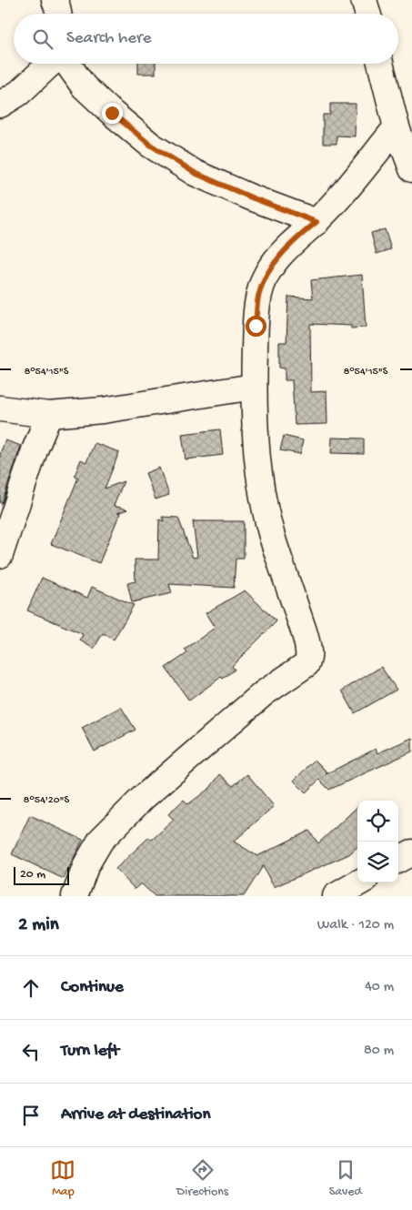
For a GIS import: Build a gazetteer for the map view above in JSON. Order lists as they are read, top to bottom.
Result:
{
  "scale_bar": "20 m",
  "page": {
    "search": "Search here",
    "scale": "20 m",
    "heading": ["2 min", "Walk · 120 m"],
    "list": [
      ["Continue", "40 m"],
      ["Turn left", "80 m"],
      "Arrive at destination"
    ],
    "nav": ["Map", "Directions", "Saved"]
  },
  "coordinates": ["8°54'15\"S", "8°54'20\"S"]
}
